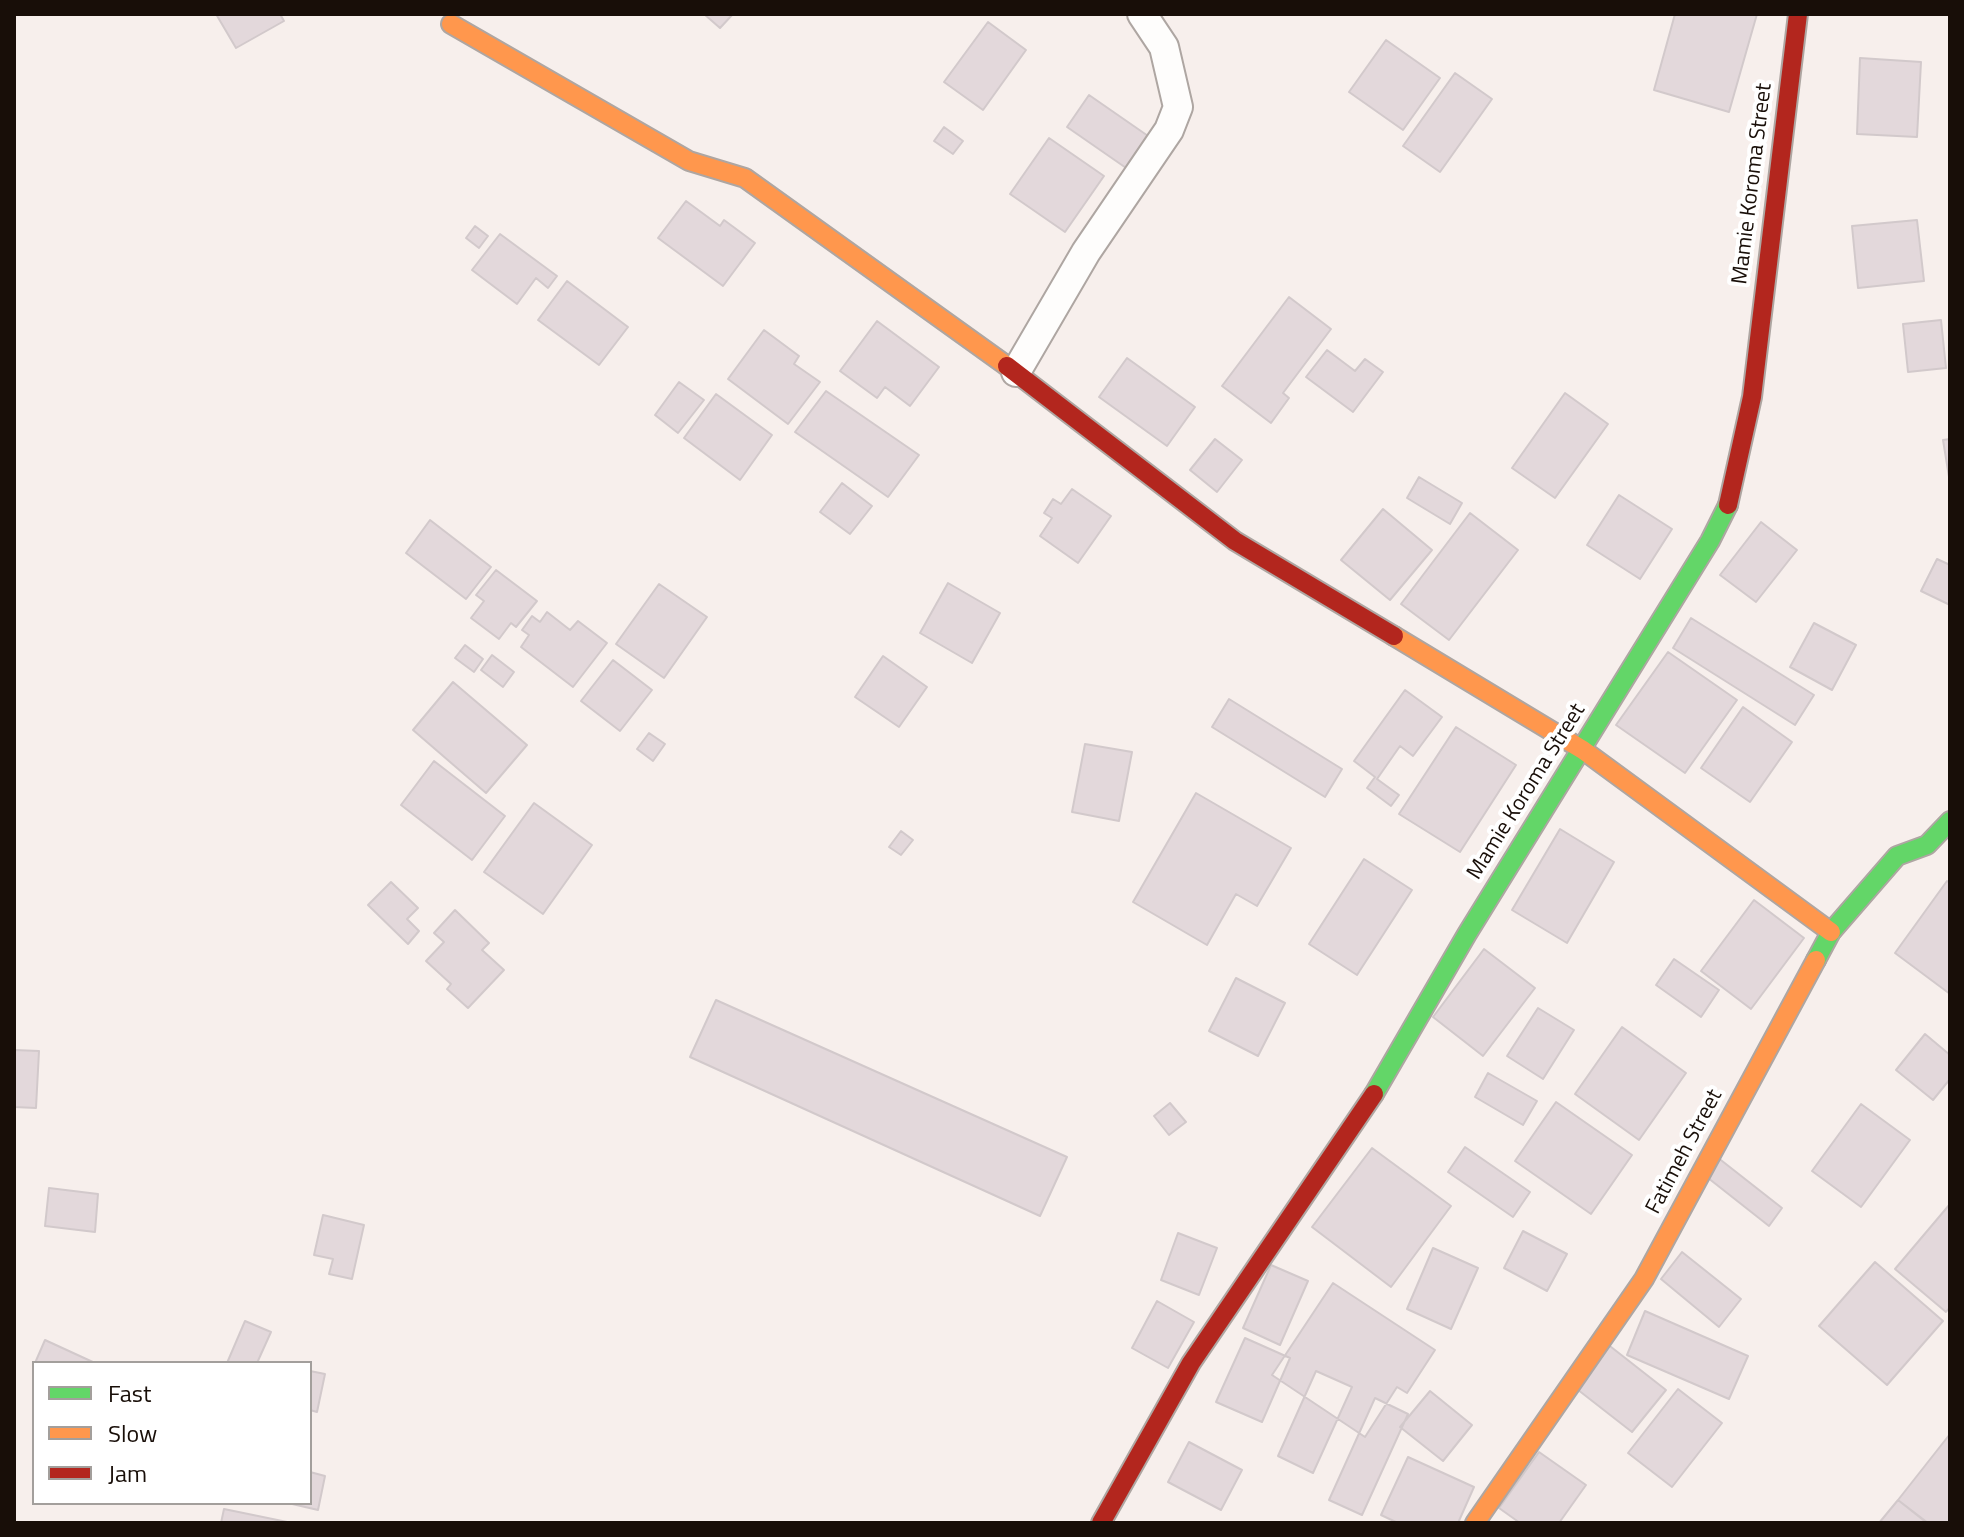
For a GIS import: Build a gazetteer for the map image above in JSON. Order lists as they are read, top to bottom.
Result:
{
  "streets": {
    "street": ["Mamie Koroma Street", "Fatimeh Street"]
  },
  "legend": ["Fast", "Slow", "Jam"]
}
